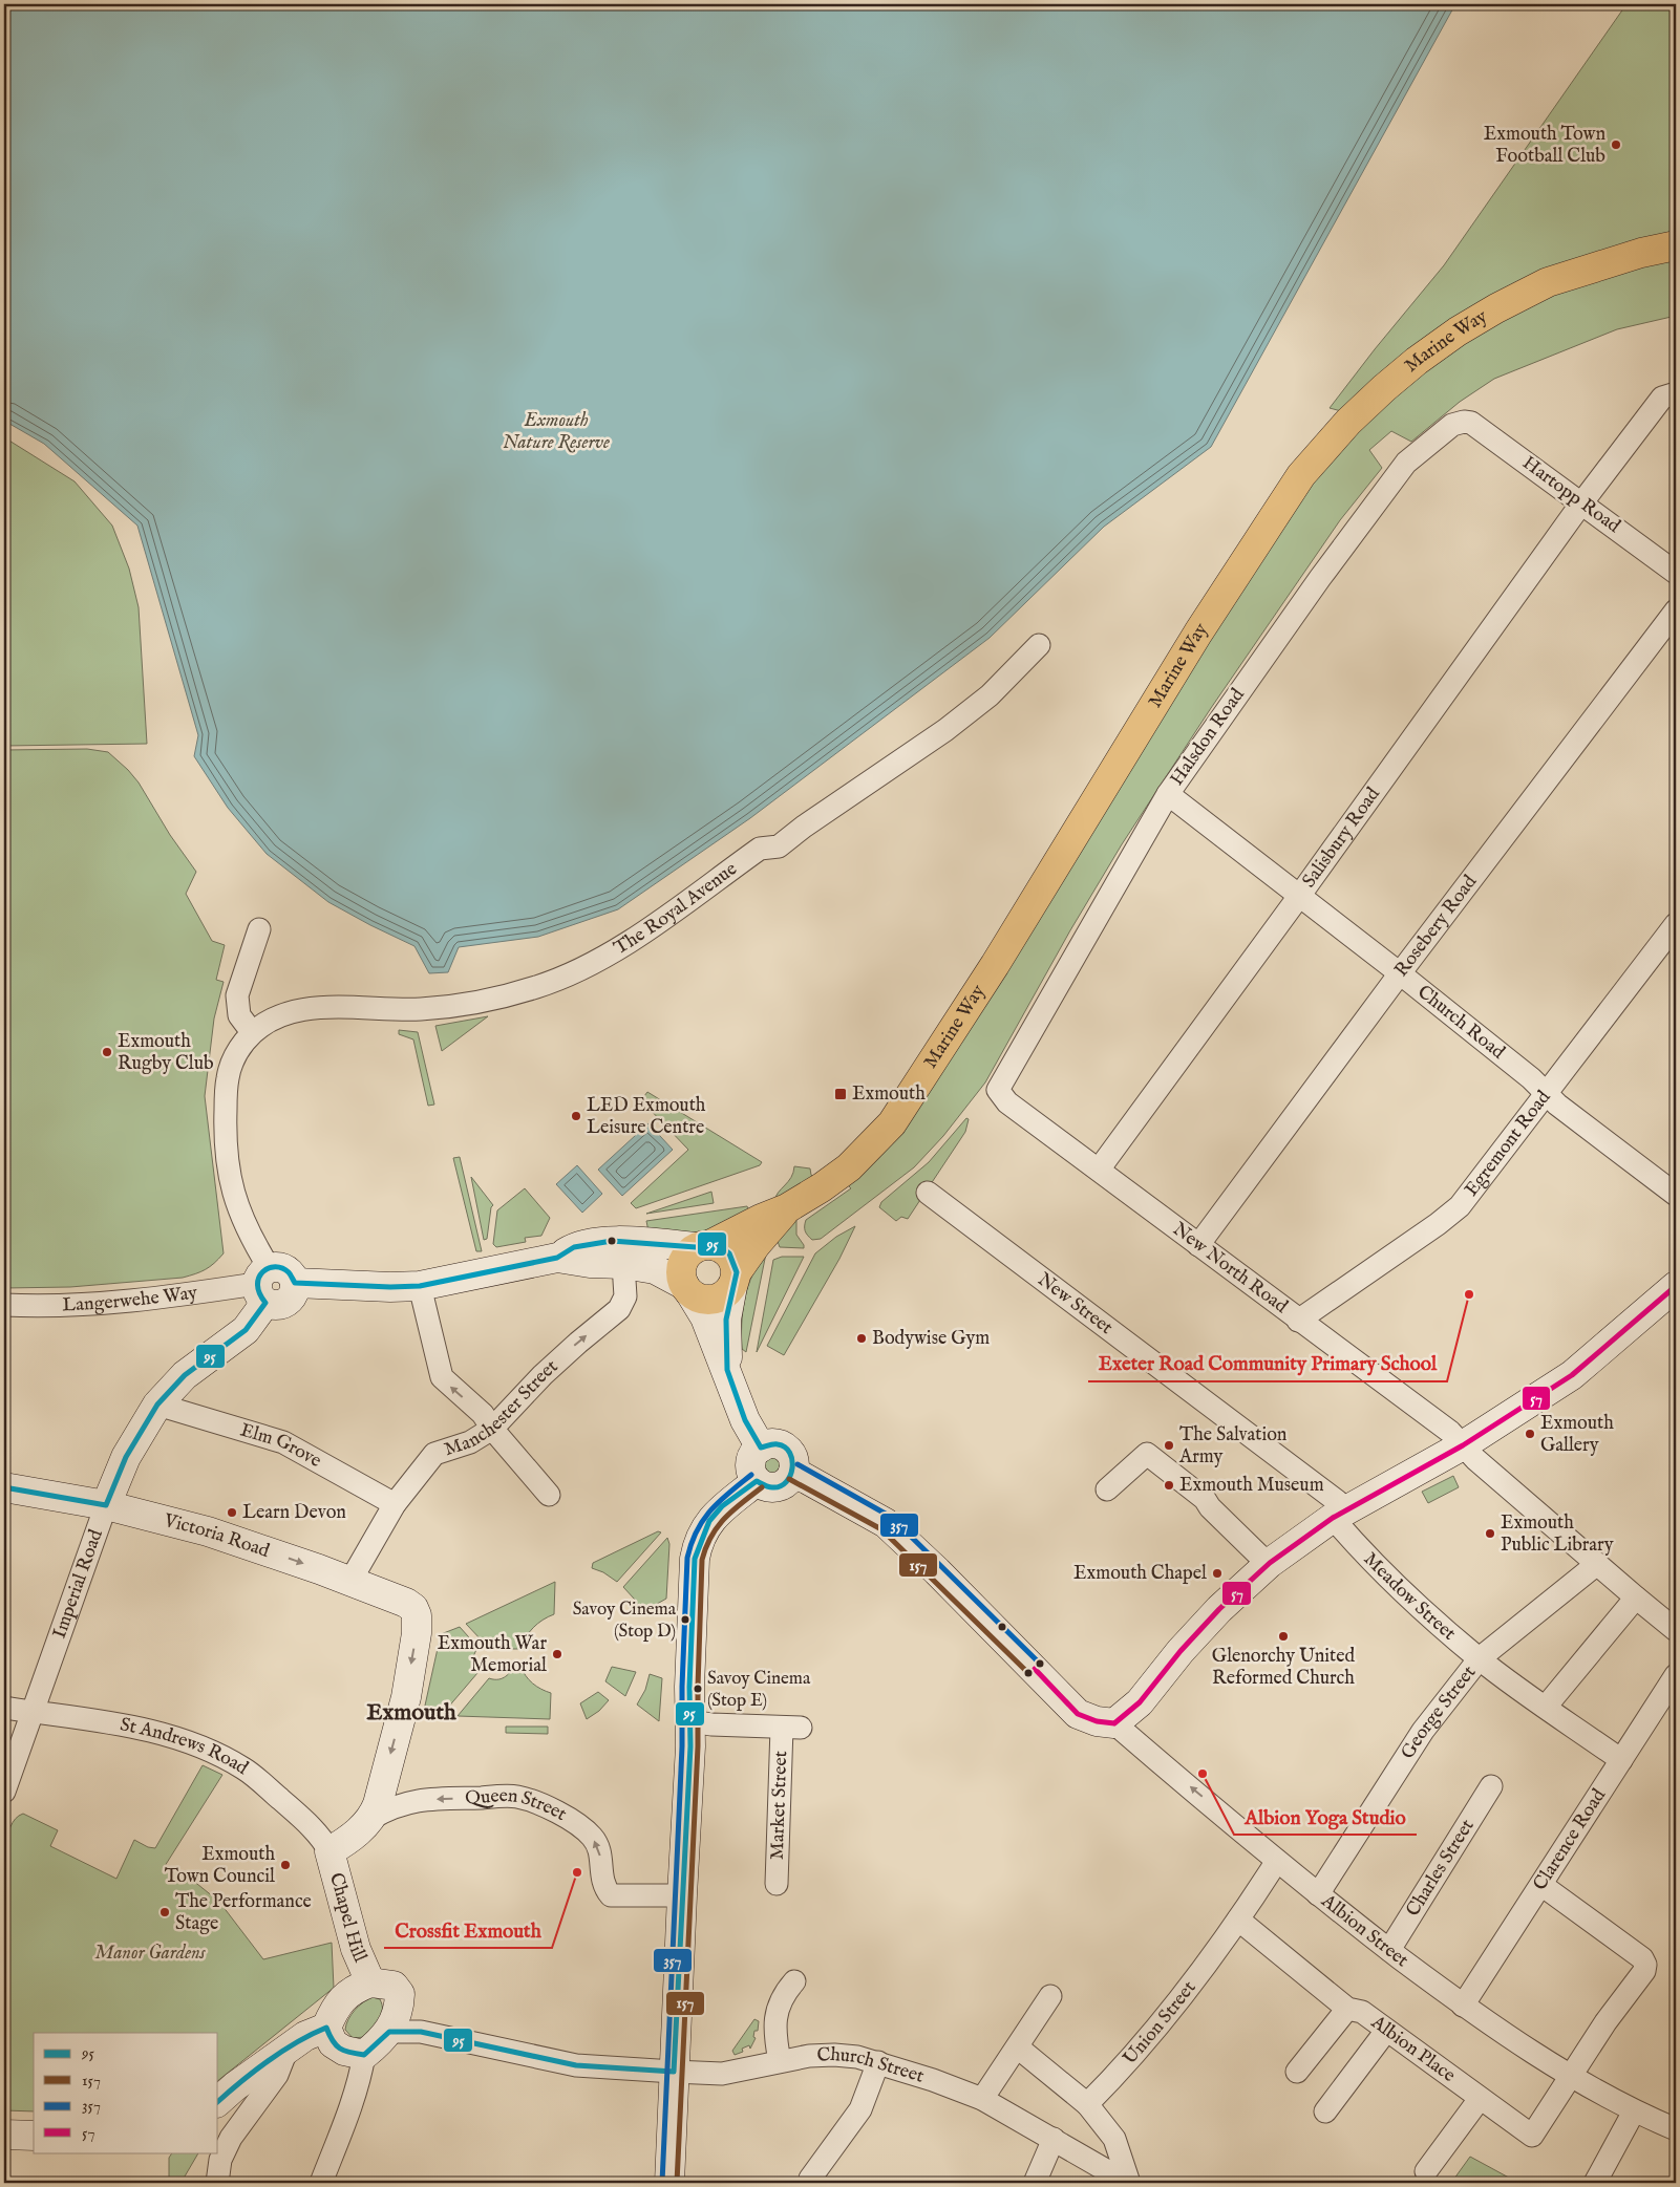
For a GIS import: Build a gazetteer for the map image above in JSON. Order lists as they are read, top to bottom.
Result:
{
  "streets": {
    "highway": ["Marine Way"],
    "street": [
      "Hartopp Road",
      "Halsdon Road",
      "Salisbury Road",
      "The Royal Avenue",
      "Rosebery Road",
      "Church Road",
      "Egremont Road",
      "New North Road",
      "Langerwehe Way",
      "New Street",
      "Manchester Street",
      "Elm Grove",
      "Victoria Road",
      "Imperial Road",
      "Meadow Street",
      "George Street",
      "St Andrews Road",
      "Market Street",
      "Queen Street",
      "Clarence Road",
      "Charles Street",
      "Chapel Hill",
      "Albion Street",
      "Union Street",
      "Albion Place",
      "Church Street"
    ]
  },
  "crossings": [
    ["Hartopp Road", "Halsdon Road"],
    ["Hartopp Road", "Salisbury Road"],
    ["Halsdon Road", "Church Road"],
    ["Halsdon Road", "New North Road"],
    ["Salisbury Road", "Church Road"],
    ["Salisbury Road", "New North Road"],
    ["The Royal Avenue", "Langerwehe Way"],
    ["The Royal Avenue", "Imperial Road"],
    ["Rosebery Road", "Church Road"],
    ["Rosebery Road", "New North Road"],
    ["Church Road", "Egremont Road"],
    ["Egremont Road", "New North Road"],
    ["New North Road", "George Street"],
    ["Langerwehe Way", "Imperial Road"],
    ["New Street", "Meadow Street"],
    ["Manchester Street", "Elm Grove"],
    ["Manchester Street", "Victoria Road"],
    ["Elm Grove", "Imperial Road"],
    ["Victoria Road", "Imperial Road"],
    ["Victoria Road", "Queen Street"],
    ["Imperial Road", "St Andrews Road"],
    ["Meadow Street", "George Street"],
    ["Meadow Street", "Clarence Road"],
    ["George Street", "Albion Street"],
    ["St Andrews Road", "Chapel Hill"],
    ["Clarence Road", "Albion Street"],
    ["Charles Street", "Albion Street"],
    ["Chapel Hill", "Church Street"],
    ["Albion Street", "Union Street"],
    ["Albion Street", "Albion Place"],
    ["Union Street", "Albion Place"]
  ],
  "one_way": ["Manchester Street", "Queen Street"],
  "districts": ["Exmouth"],
  "parks": ["Exmouth Nature Reserve", "Manor Gardens"],
  "places": {
    "other": [
      "Exmouth Town Football Club",
      "Exmouth Rugby Club",
      "LED Exmouth Leisure Centre",
      "Exeter Road Community Primary School",
      "Bodywise Gym",
      "Exmouth Gallery",
      "The Salvation Army",
      "Exmouth Museum",
      "Learn Devon",
      "Exmouth Public Library",
      "Exmouth Chapel",
      "Savoy Cinema (Stop D)",
      "Glenorchy United Reformed Church",
      "Exmouth War Memorial",
      "Savoy Cinema (Stop E)",
      "Albion Yoga Studio",
      "Exmouth Town Council",
      "Crossfit Exmouth",
      "The Performance Stage"
    ],
    "transit": ["Exmouth"]
  },
  "lines": [
    "transit line 95",
    "transit line 57",
    "transit line 357",
    "transit line 157"
  ],
  "legend": [
    "95",
    "157",
    "357",
    "57"
  ]
}
